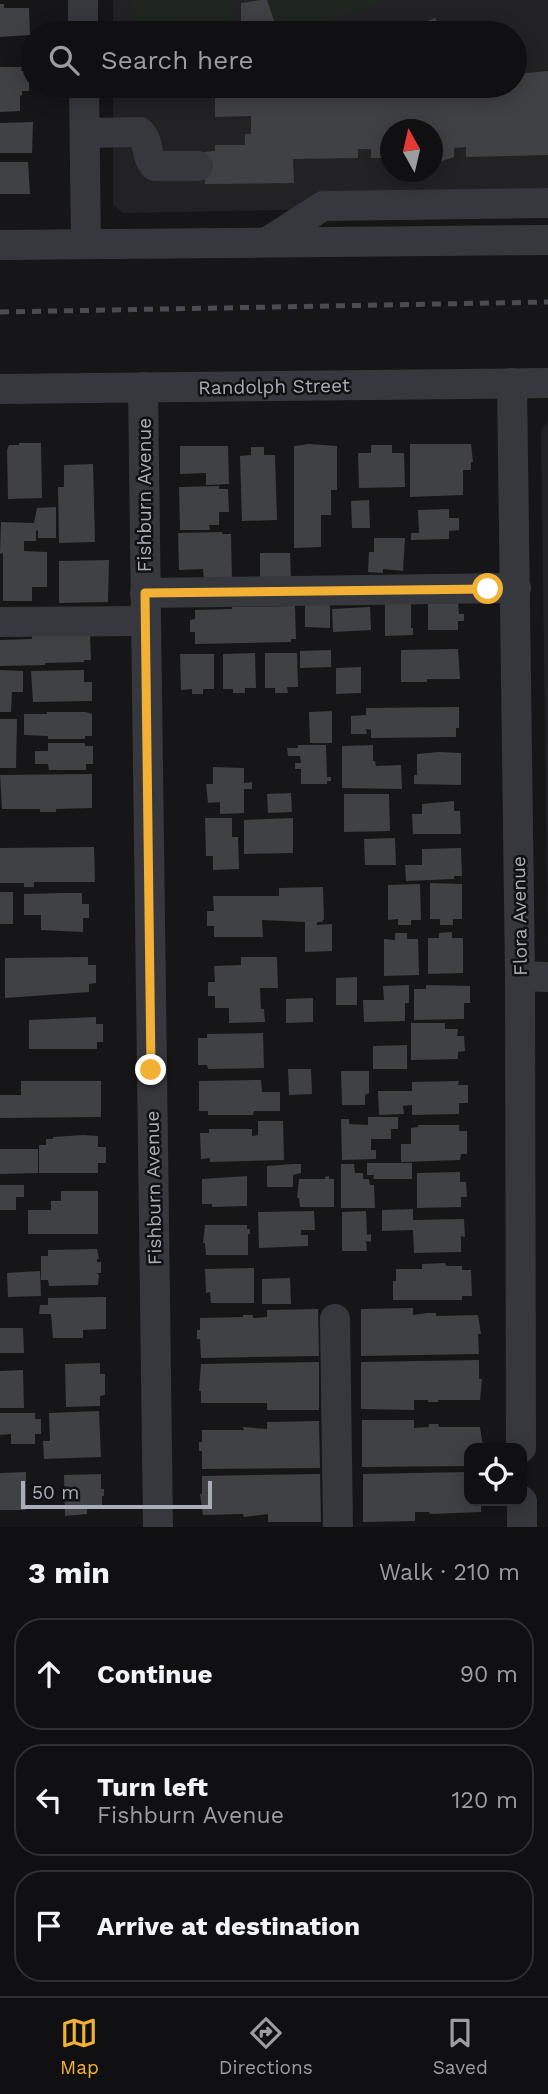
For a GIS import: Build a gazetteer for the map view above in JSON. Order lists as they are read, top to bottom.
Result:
{
  "streets": {
    "street": ["Randolph Street", "Fishburn Avenue", "Flora Avenue"]
  },
  "crossings": [
    ["Randolph Street", "Fishburn Avenue"],
    ["Randolph Street", "Flora Avenue"]
  ],
  "scale_bar": "50 m",
  "north": "top",
  "page": {
    "search": "Search here",
    "scale": "50 m",
    "heading": ["3 min", "Walk · 210 m"],
    "list": [
      ["Continue", "90 m"],
      ["Turn left", "Fishburn Avenue", "120 m"],
      "Arrive at destination"
    ],
    "nav": ["Map", "Directions", "Saved"]
  }
}
